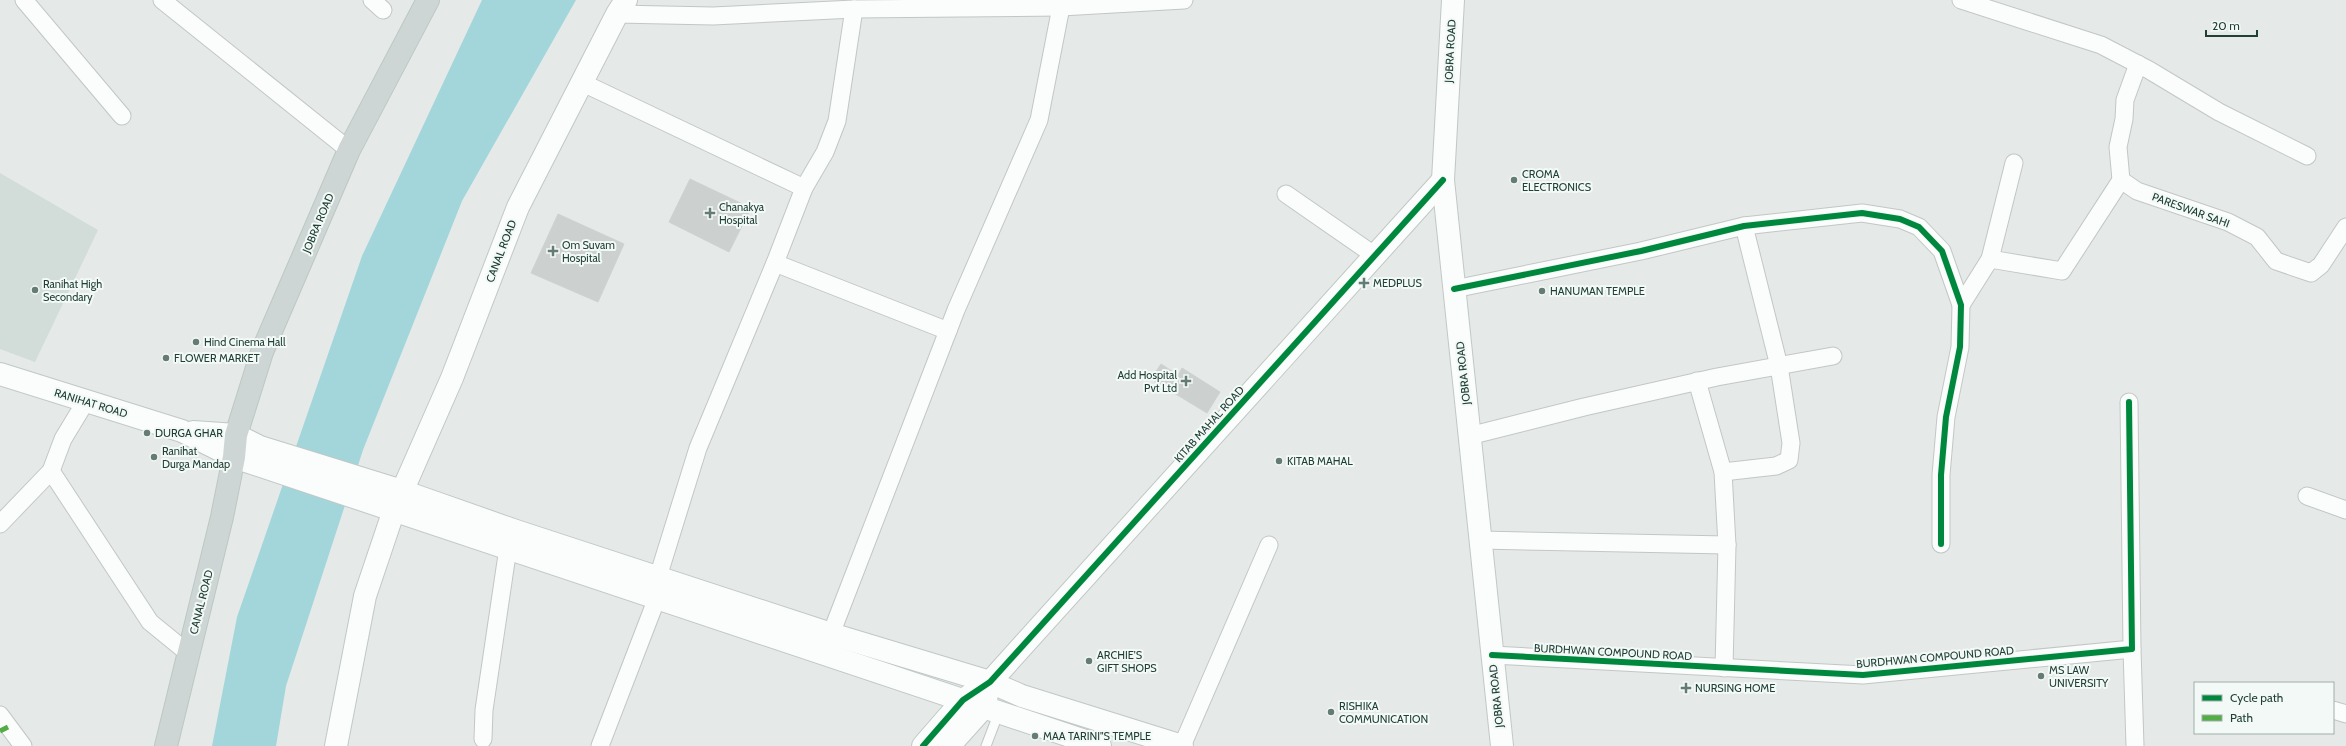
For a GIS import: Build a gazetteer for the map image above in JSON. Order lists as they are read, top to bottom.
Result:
{
  "streets": {
    "main road": [
      "JOBRA ROAD",
      "CANAL ROAD",
      "RANIHAT ROAD",
      "KITAB MAHAL ROAD"
    ],
    "street": ["PARESWAR SAHI", "BURDHWAN COMPOUND ROAD"]
  },
  "crossings": [
    ["JOBRA ROAD", "CANAL ROAD"],
    ["JOBRA ROAD", "KITAB MAHAL ROAD"],
    ["JOBRA ROAD", "BURDHWAN COMPOUND ROAD"]
  ],
  "places": {
    "other": [
      "CROMA ELECTRONICS",
      "Ranihat High Secondary",
      "HANUMAN TEMPLE",
      "Hind Cinema Hall",
      "FLOWER MARKET",
      "DURGA GHAR",
      "Ranihat Durga Mandap",
      "KITAB MAHAL",
      "ARCHIE'S GIFT SHOPS",
      "MS LAW UNIVERSITY",
      "RISHIKA COMMUNICATION",
      "MAA TARINI\"S TEMPLE"
    ],
    "health": [
      "Chanakya Hospital",
      "Om Suvam Hospital",
      "MEDPLUS",
      "Add Hospital Pvt Ltd",
      "NURSING HOME"
    ]
  },
  "legend": ["Cycle path", "Path"],
  "scale_bar": "20 m"
}
